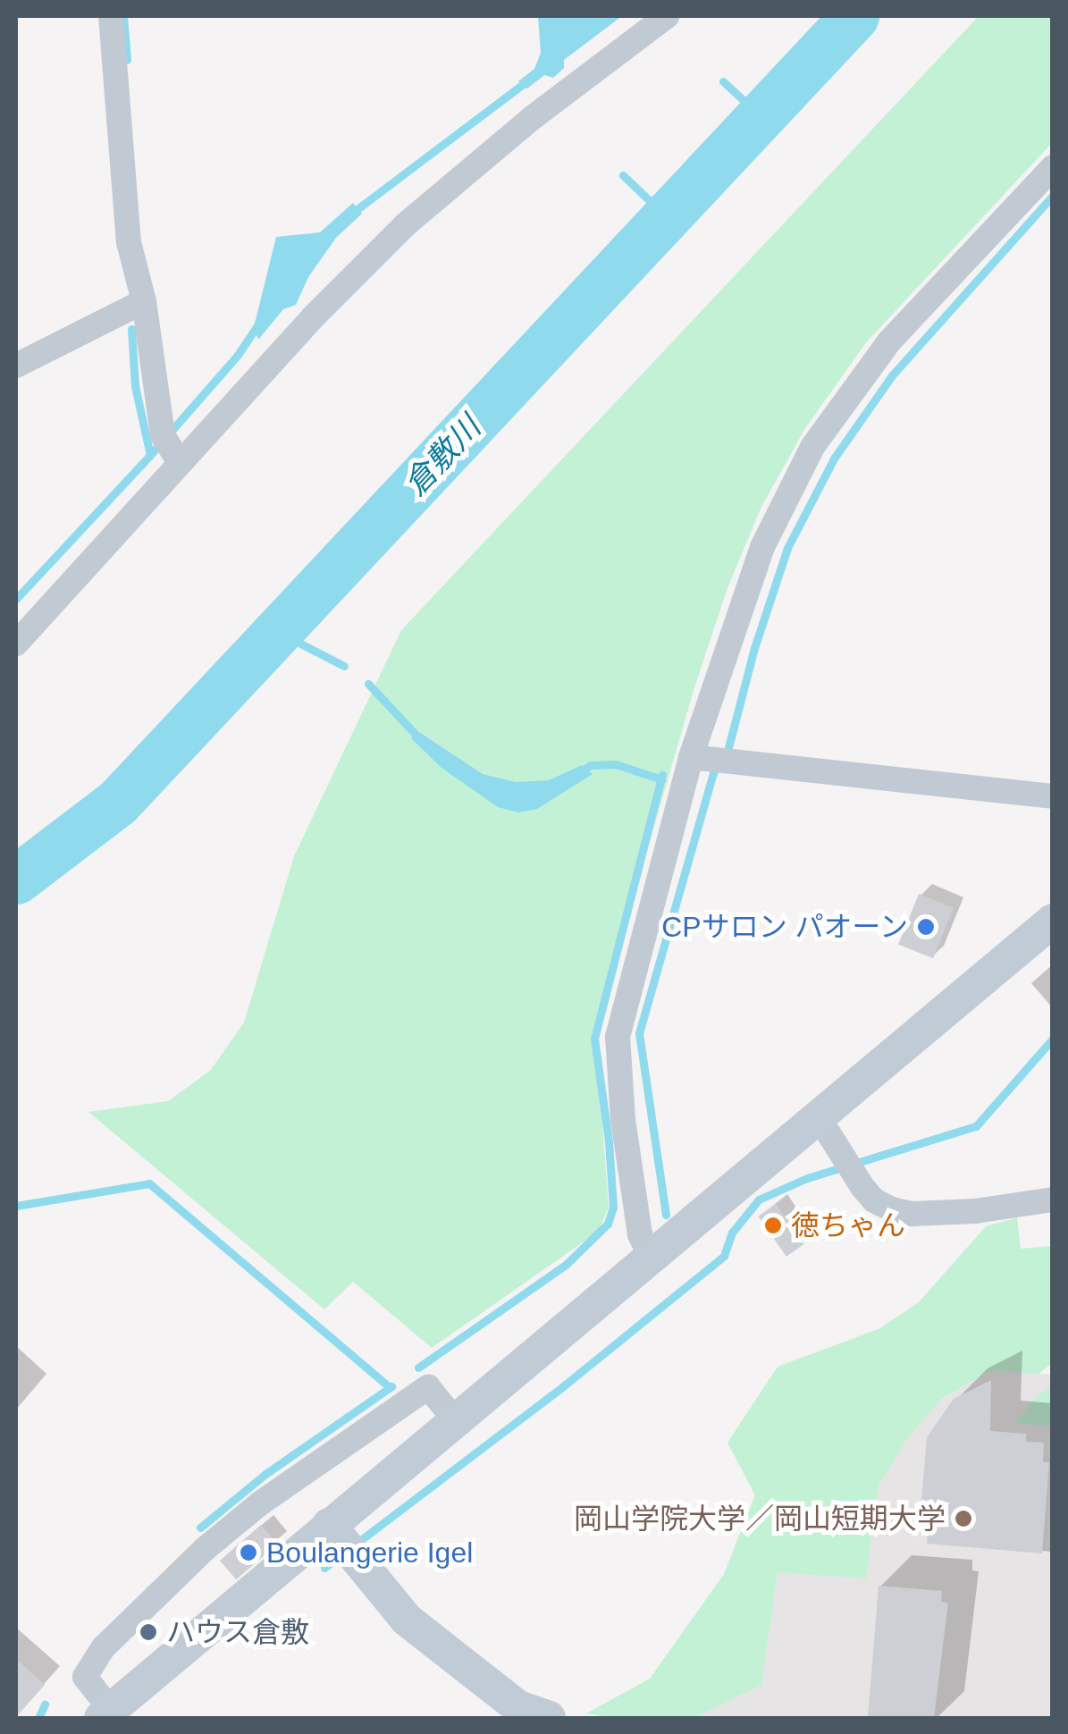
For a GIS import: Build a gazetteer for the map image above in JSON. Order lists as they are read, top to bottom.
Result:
{
  "water": ["倉敷川"],
  "places": [
    "CPサロン パオーン",
    "徳ちゃん",
    "岡山学院大学／岡山短期大学",
    "Boulangerie Igel",
    "ハウス倉敷"
  ]
}
